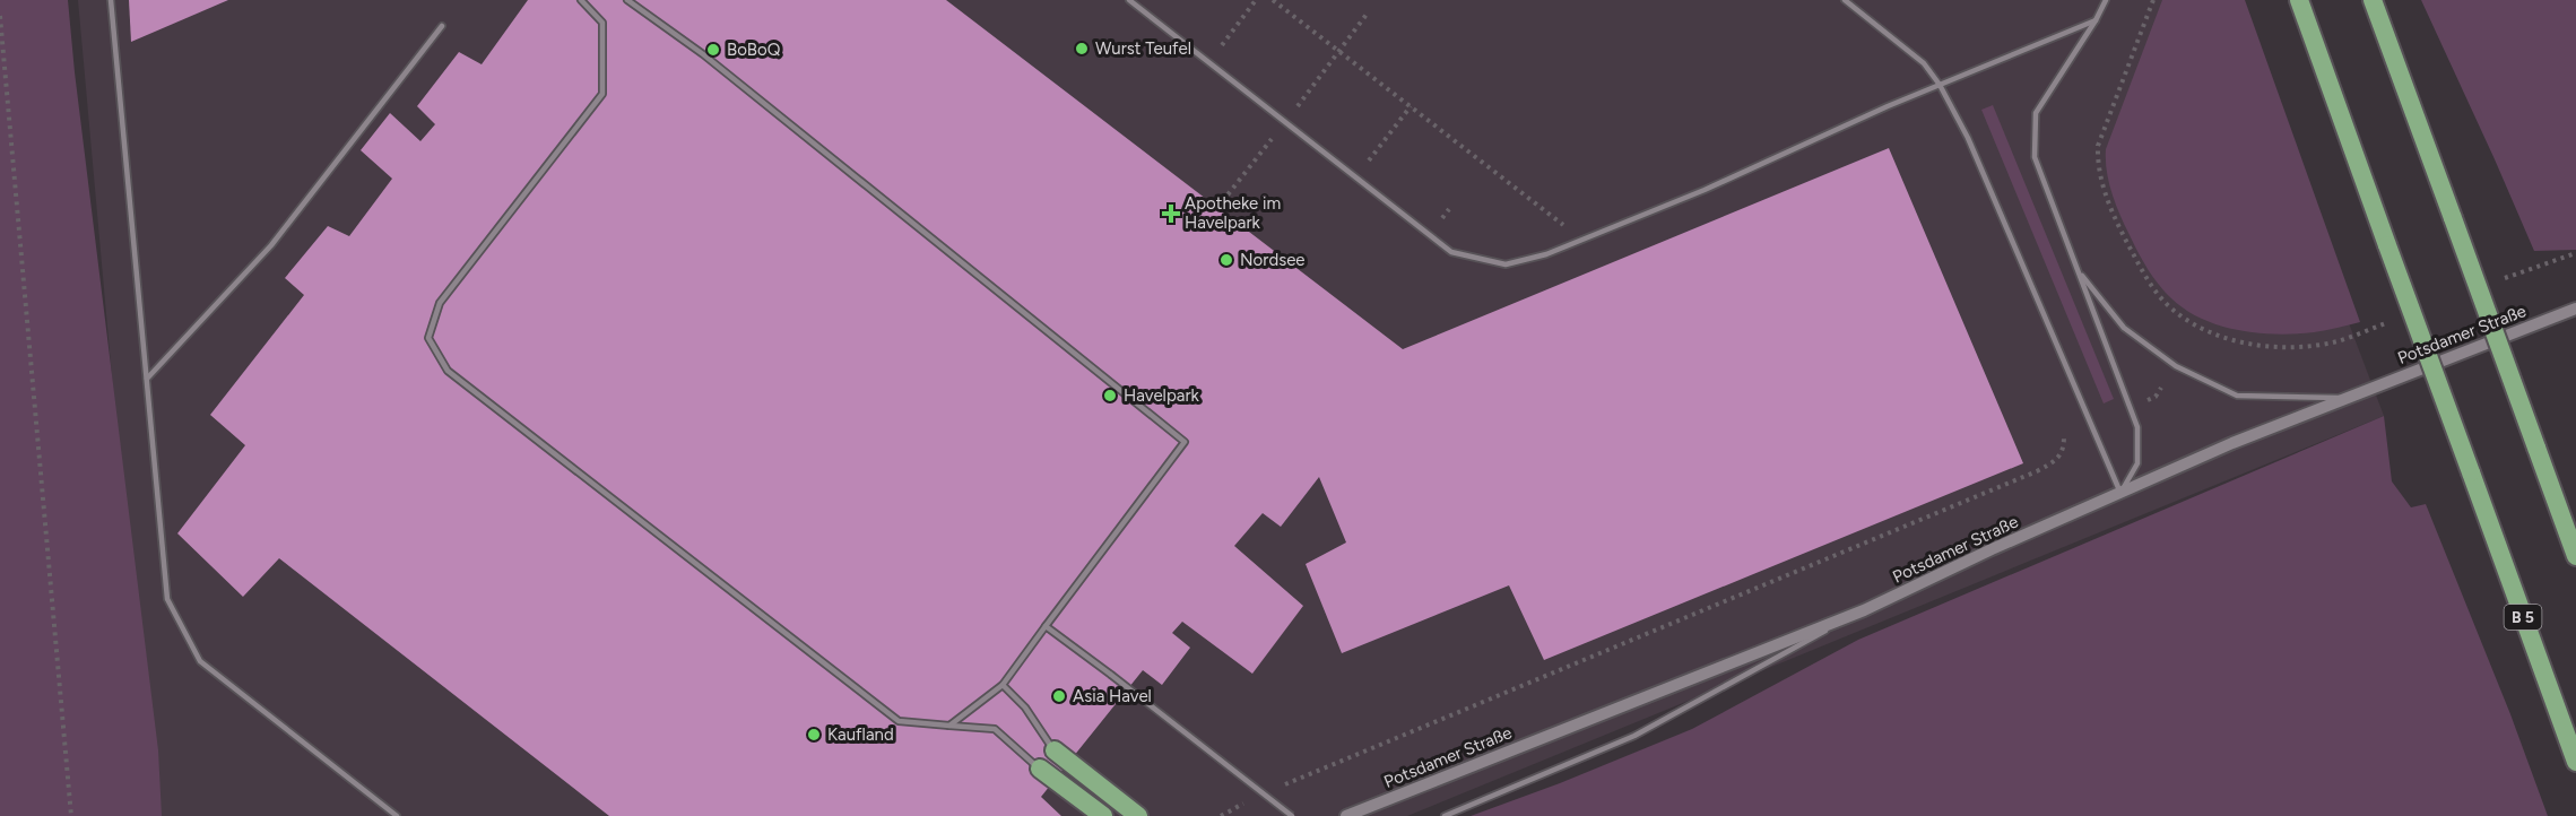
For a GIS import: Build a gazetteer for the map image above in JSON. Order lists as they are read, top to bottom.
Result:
{
  "streets": {
    "highway": ["B 5"],
    "street": ["Potsdamer Straße"]
  },
  "places": {
    "other": [
      "Wurst Teufel",
      "BoBoQ",
      "Nordsee",
      "Havelpark",
      "Asia Havel",
      "Kaufland"
    ],
    "health": ["Apotheke im Havelpark"]
  }
}
